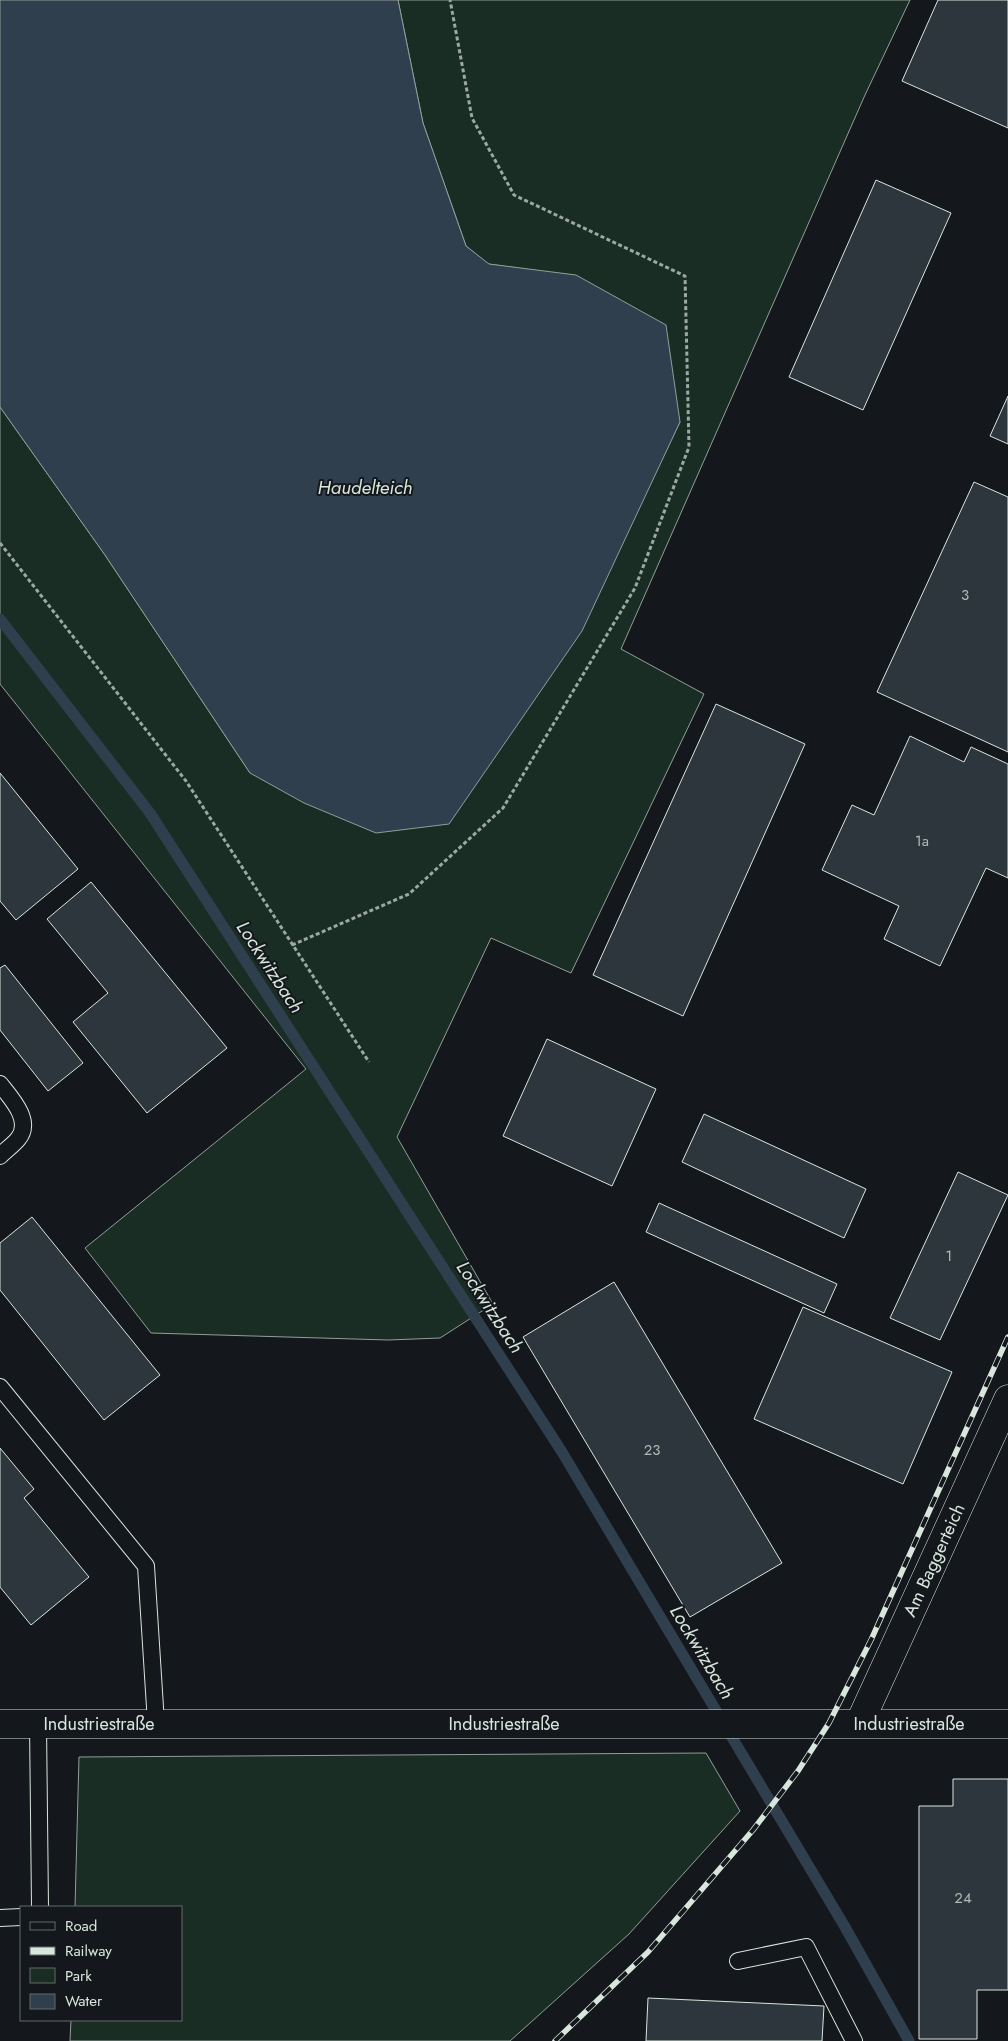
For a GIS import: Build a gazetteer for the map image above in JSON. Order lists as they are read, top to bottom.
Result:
{
  "streets": {
    "street": ["Am Baggerteich", "Industriestraße"]
  },
  "crossings": [
    ["Am Baggerteich", "Industriestraße"]
  ],
  "water": ["Haudelteich", "Lockwitzbach"],
  "house_numbers": [
    "3",
    "1a",
    "1",
    "23",
    "24"
  ],
  "legend": [
    "Road",
    "Railway",
    "Park",
    "Water"
  ]
}
